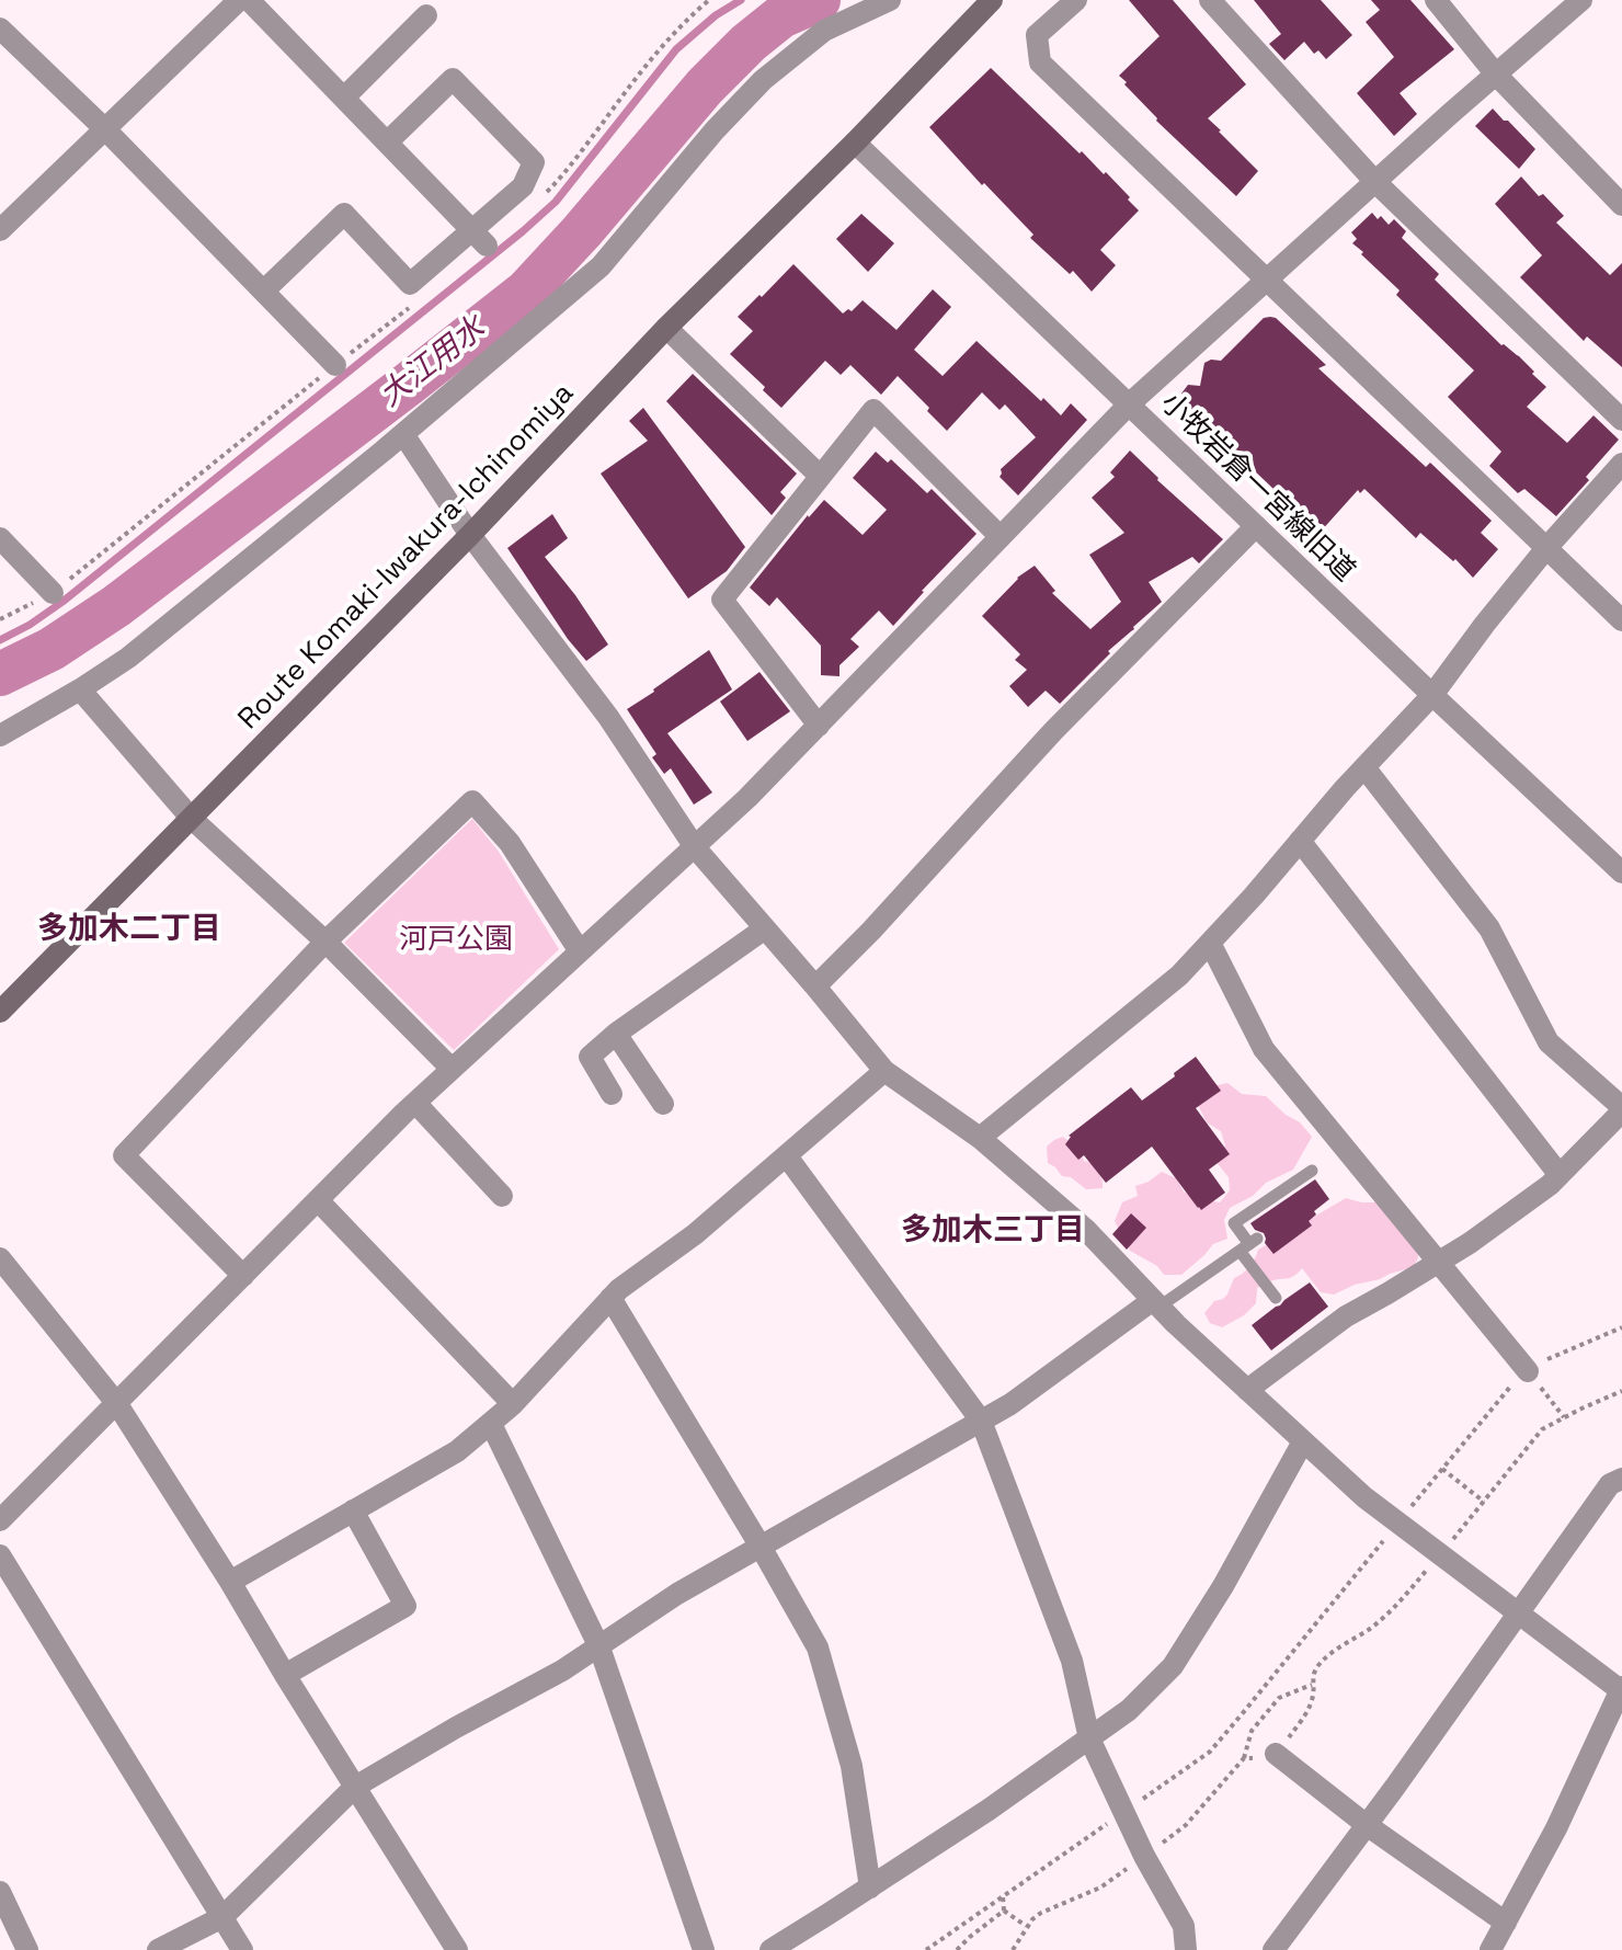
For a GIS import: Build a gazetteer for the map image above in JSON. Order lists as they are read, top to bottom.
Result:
{
  "streets": {
    "main road": ["Route Komaki-Iwakura-Ichinomiya"],
    "street": ["小牧岩倉一宮線旧道"]
  },
  "crossings": [
    ["小牧岩倉一宮線旧道", "Route Komaki-Iwakura-Ichinomiya"]
  ],
  "districts": ["多加木二丁目", "多加木三丁目"],
  "water": ["大江用水"],
  "parks": ["河戸公園"]
}
